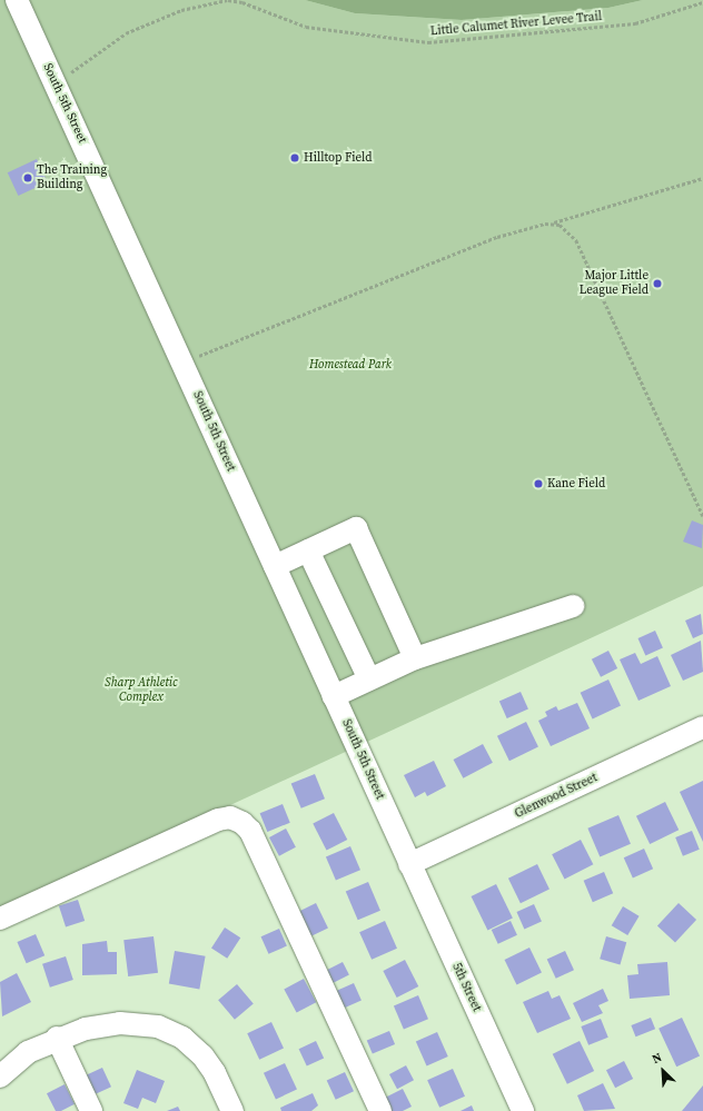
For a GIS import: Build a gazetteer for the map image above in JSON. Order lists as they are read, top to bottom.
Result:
{
  "streets": {
    "street": ["South 5th Street", "Glenwood Street", "5th Street"],
    "path": ["Little Calumet River Levee Trail"]
  },
  "crossings": [
    ["Little Calumet River Levee Trail", "South 5th Street"],
    ["South 5th Street", "Glenwood Street"],
    ["South 5th Street", "5th Street"],
    ["Glenwood Street", "5th Street"]
  ],
  "parks": ["Homestead Park", "Sharp Athletic Complex"],
  "places": [
    "Hilltop Field",
    "The Training Building",
    "Major Little League Field",
    "Kane Field"
  ],
  "north": "top left"
}
